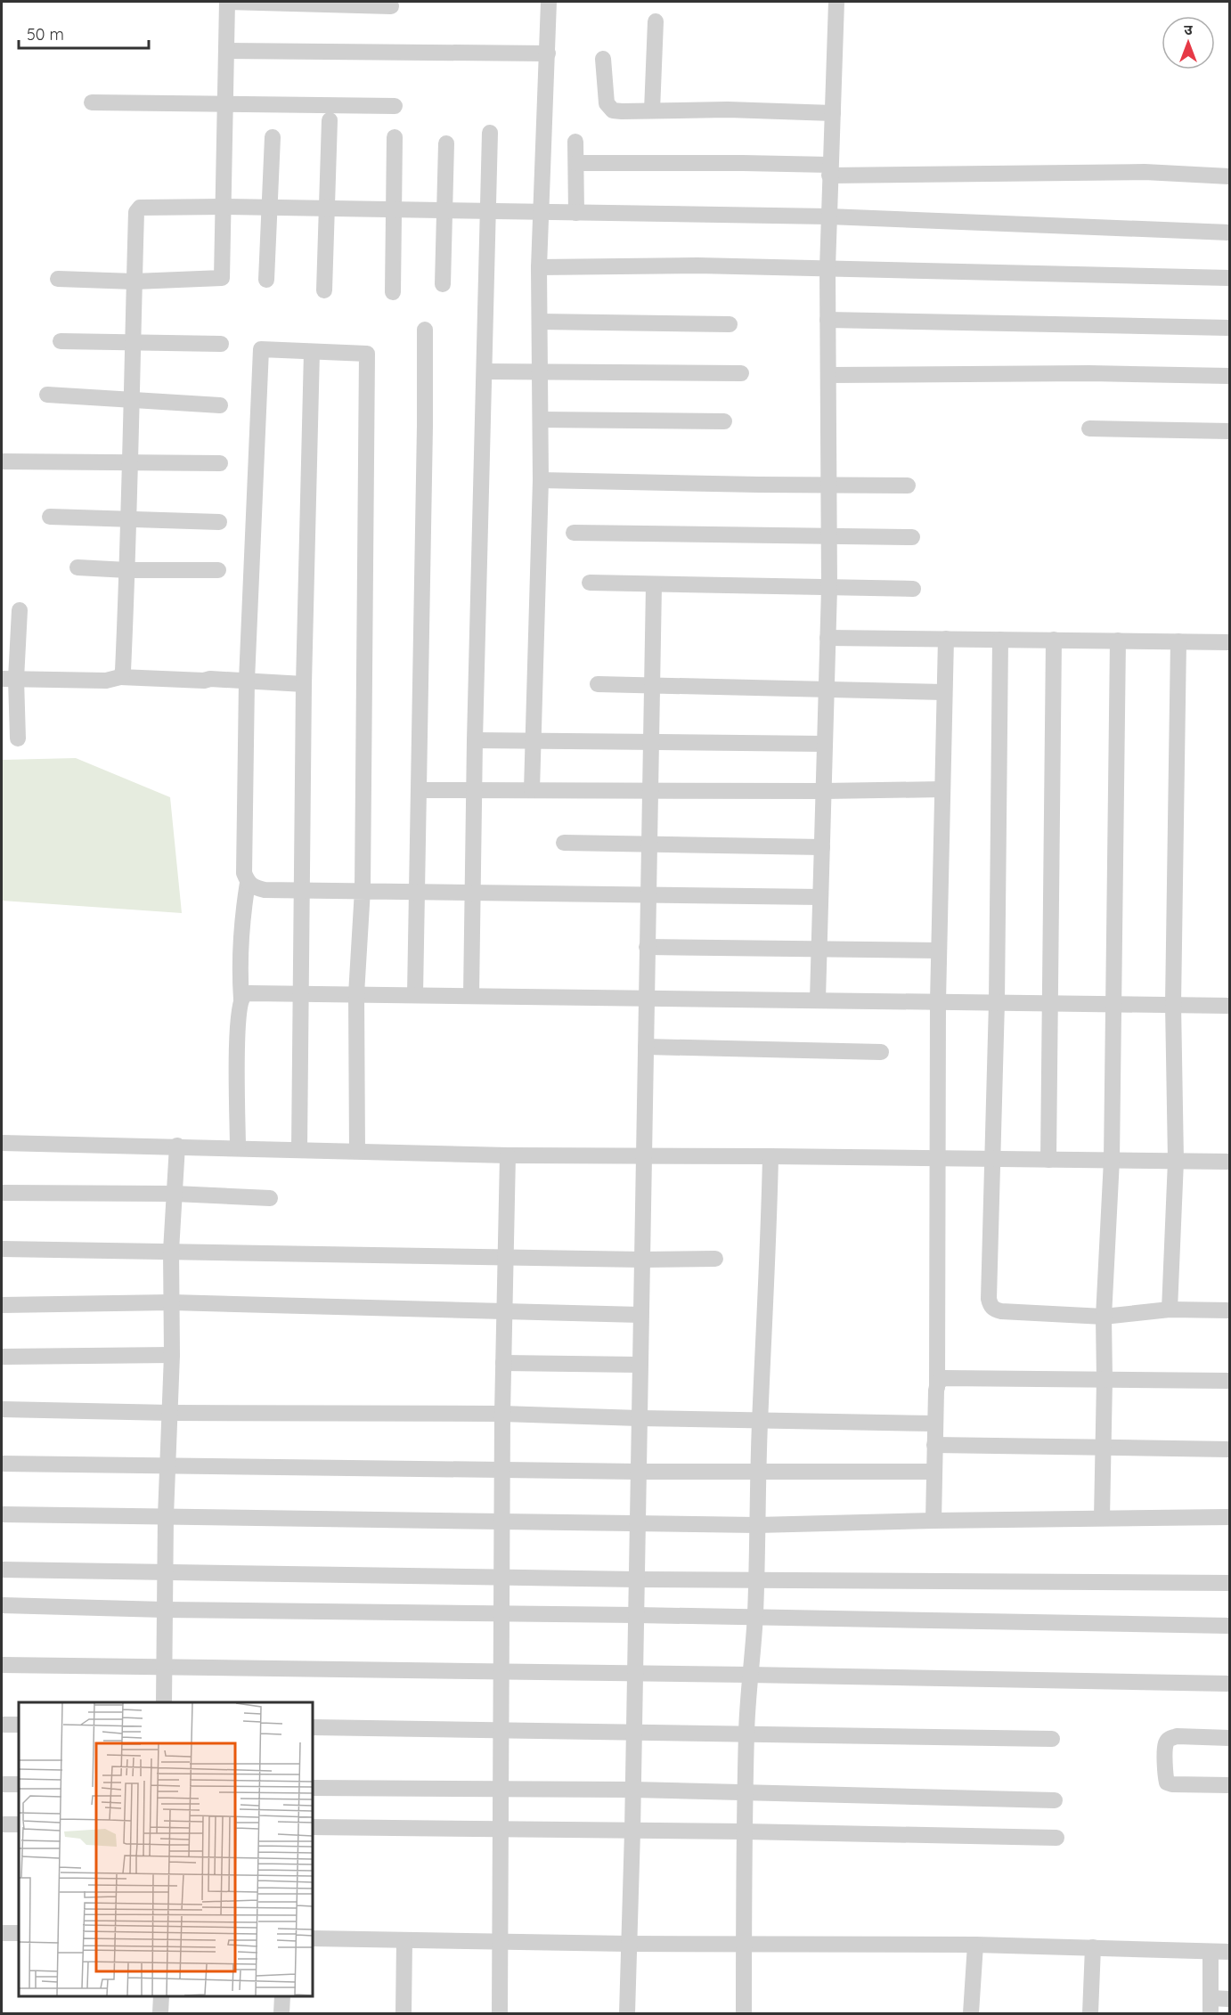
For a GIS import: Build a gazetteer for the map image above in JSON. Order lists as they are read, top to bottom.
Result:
{
  "scale_bar": "50 m",
  "north": "top"
}
